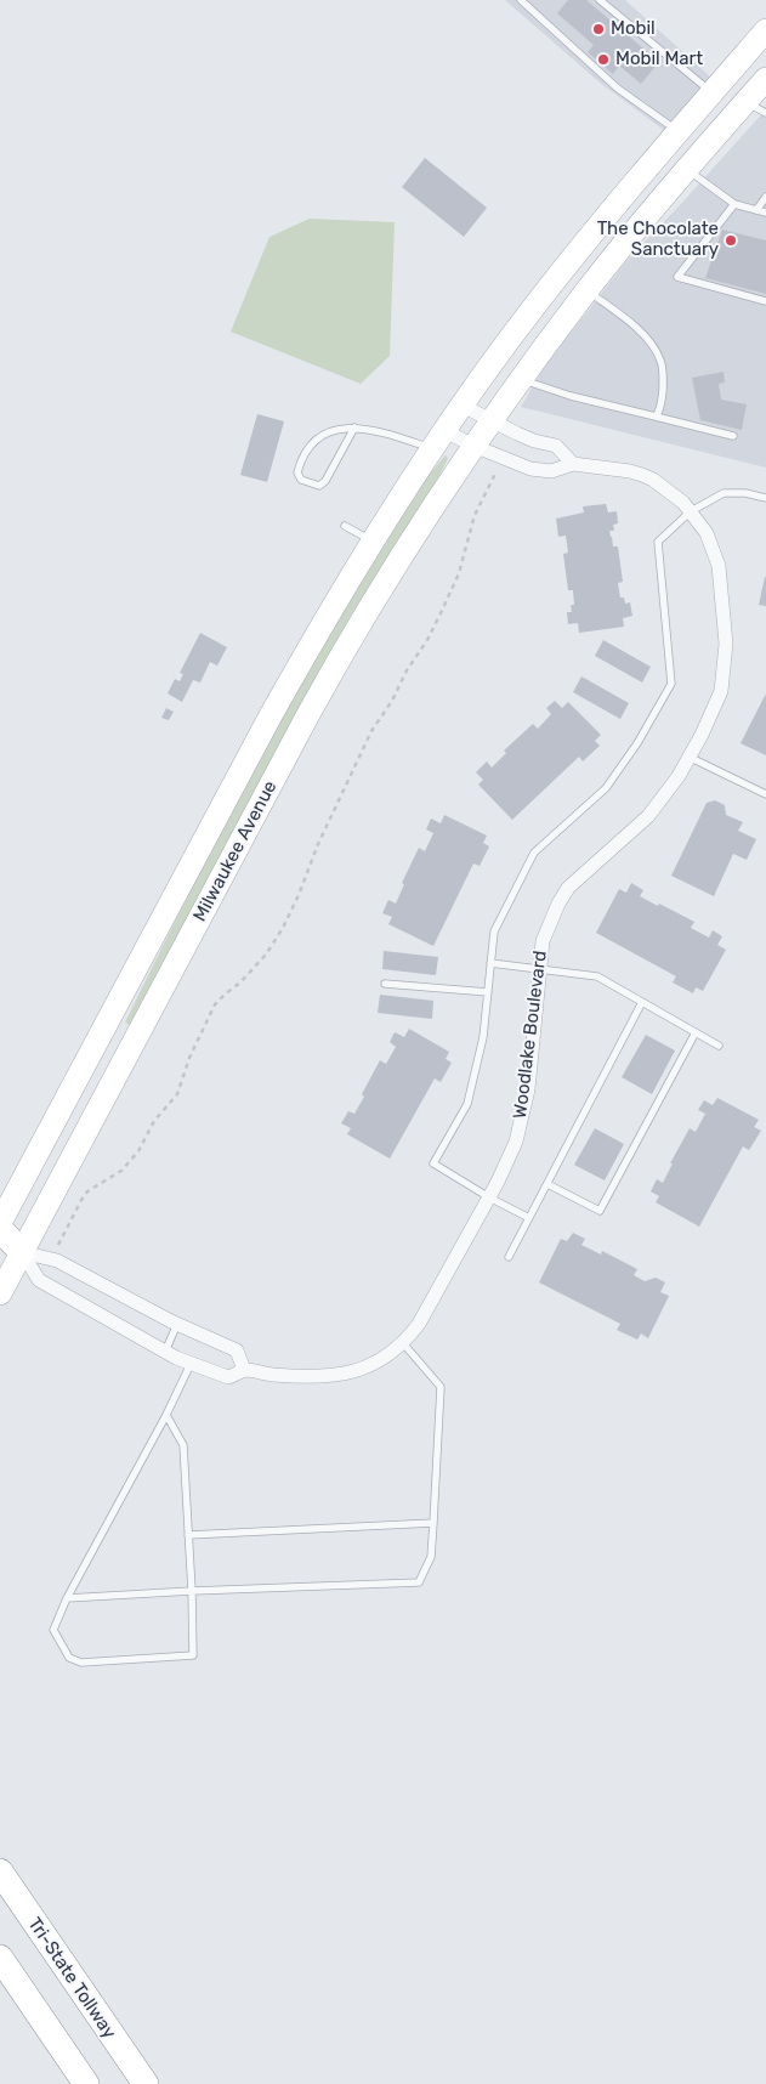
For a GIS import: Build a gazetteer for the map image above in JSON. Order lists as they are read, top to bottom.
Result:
{
  "streets": {
    "highway": ["Tri-State Tollway"],
    "main road": ["Milwaukee Avenue"],
    "street": ["Woodlake Boulevard"]
  },
  "crossings": [
    ["Milwaukee Avenue", "Woodlake Boulevard"]
  ],
  "places": ["Mobil", "Mobil Mart", "The Chocolate Sanctuary"]
}
